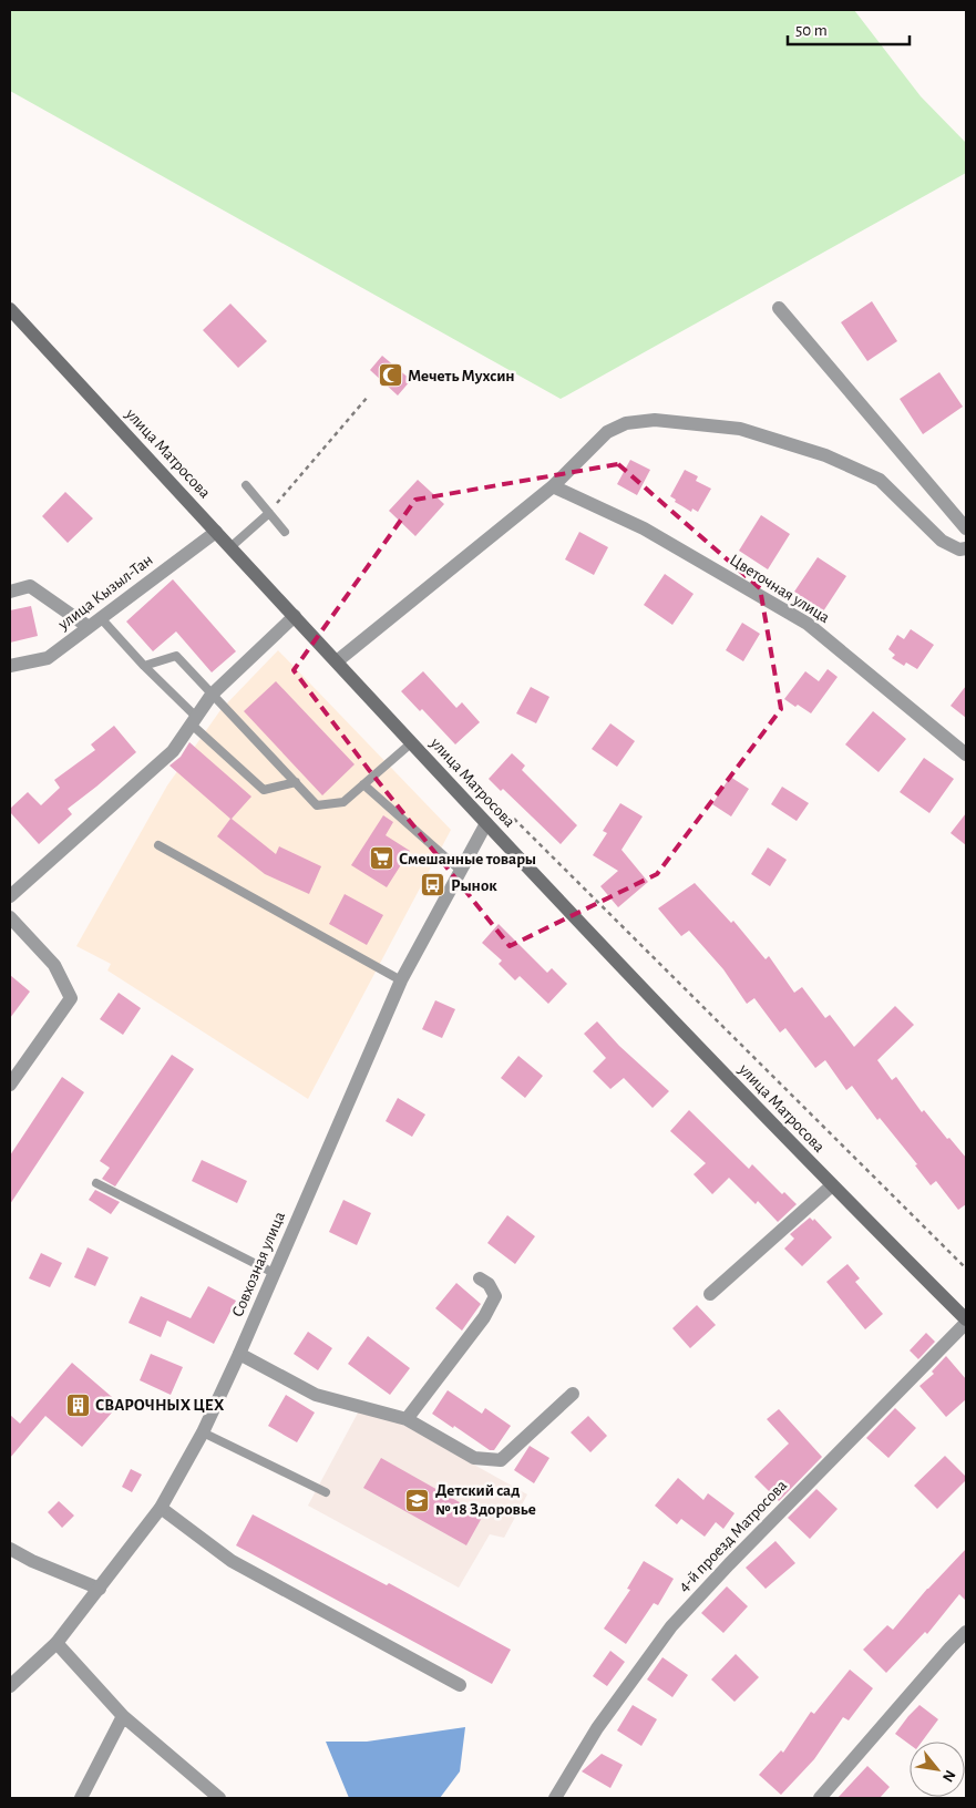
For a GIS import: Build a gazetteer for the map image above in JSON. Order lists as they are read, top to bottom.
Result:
{
  "streets": {
    "main road": ["улица Матросова"],
    "street": [
      "Цветочная улица",
      "улица Кызыл-Тан",
      "Совхозная улица",
      "4-й проезд Матросова"
    ]
  },
  "crossings": [
    ["улица Матросова", "улица Кызыл-Тан"],
    ["улица Матросова", "Совхозная улица"],
    ["улица Матросова", "4-й проезд Матросова"]
  ],
  "places": {
    "mosque": ["Мечеть Мухсин"],
    "supermarket": ["Смешанные товары"],
    "bus stop": ["Рынок"],
    "building": ["СВАРОЧНЫХ ЦЕХ"],
    "school or university": ["Детский сад № 18 Здоровье"]
  },
  "scale_bar": "50 m",
  "north": "bottom right"
}
